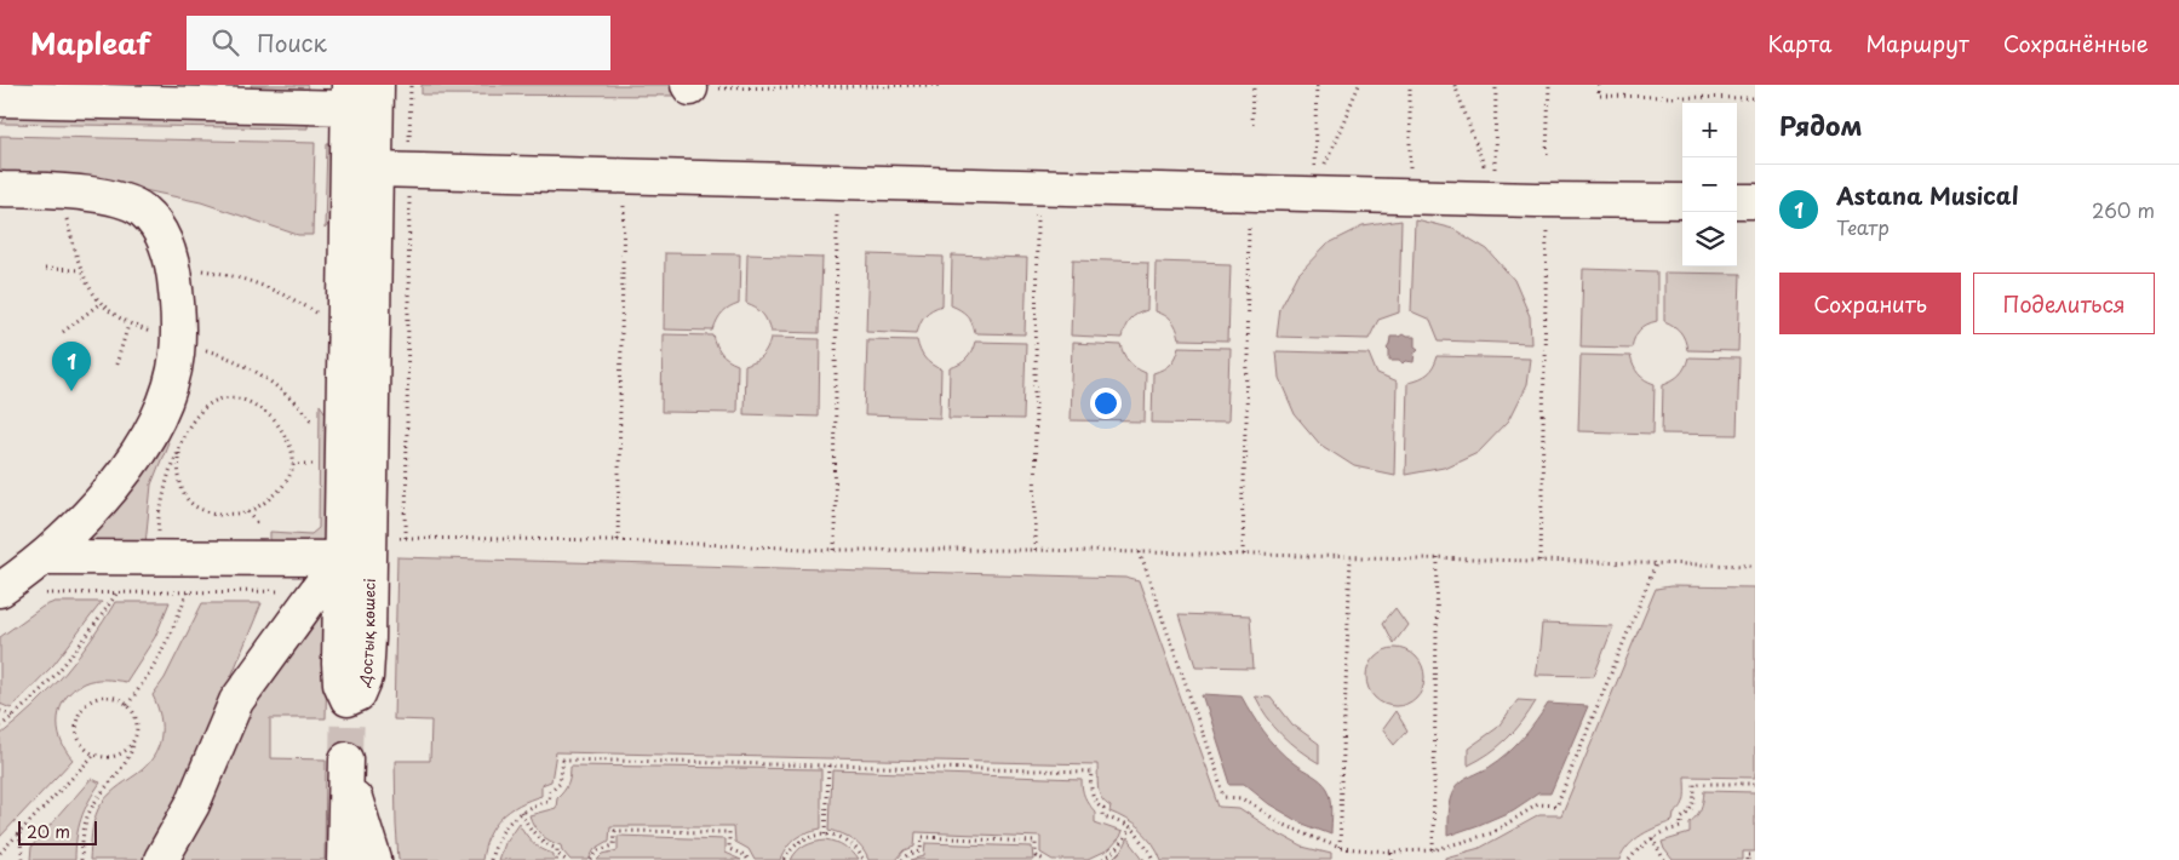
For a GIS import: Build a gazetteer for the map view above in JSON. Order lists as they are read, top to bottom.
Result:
{
  "scale_bar": "20 m",
  "page": {
    "header": "Mapleaf",
    "search": "Поиск",
    "nav": ["Карта", "Маршрут", "Сохранённые"],
    "heading": "Рядом",
    "map_buttons": ["+", "−"],
    "list": [
      {
        "mark": "1",
        "name": "Astana Musical",
        "note": "Театр",
        "value": "260 m"
      }
    ],
    "buttons": ["Сохранить", "Поделиться"],
    "pins": "1",
    "scale": "20 m"
  }
}
